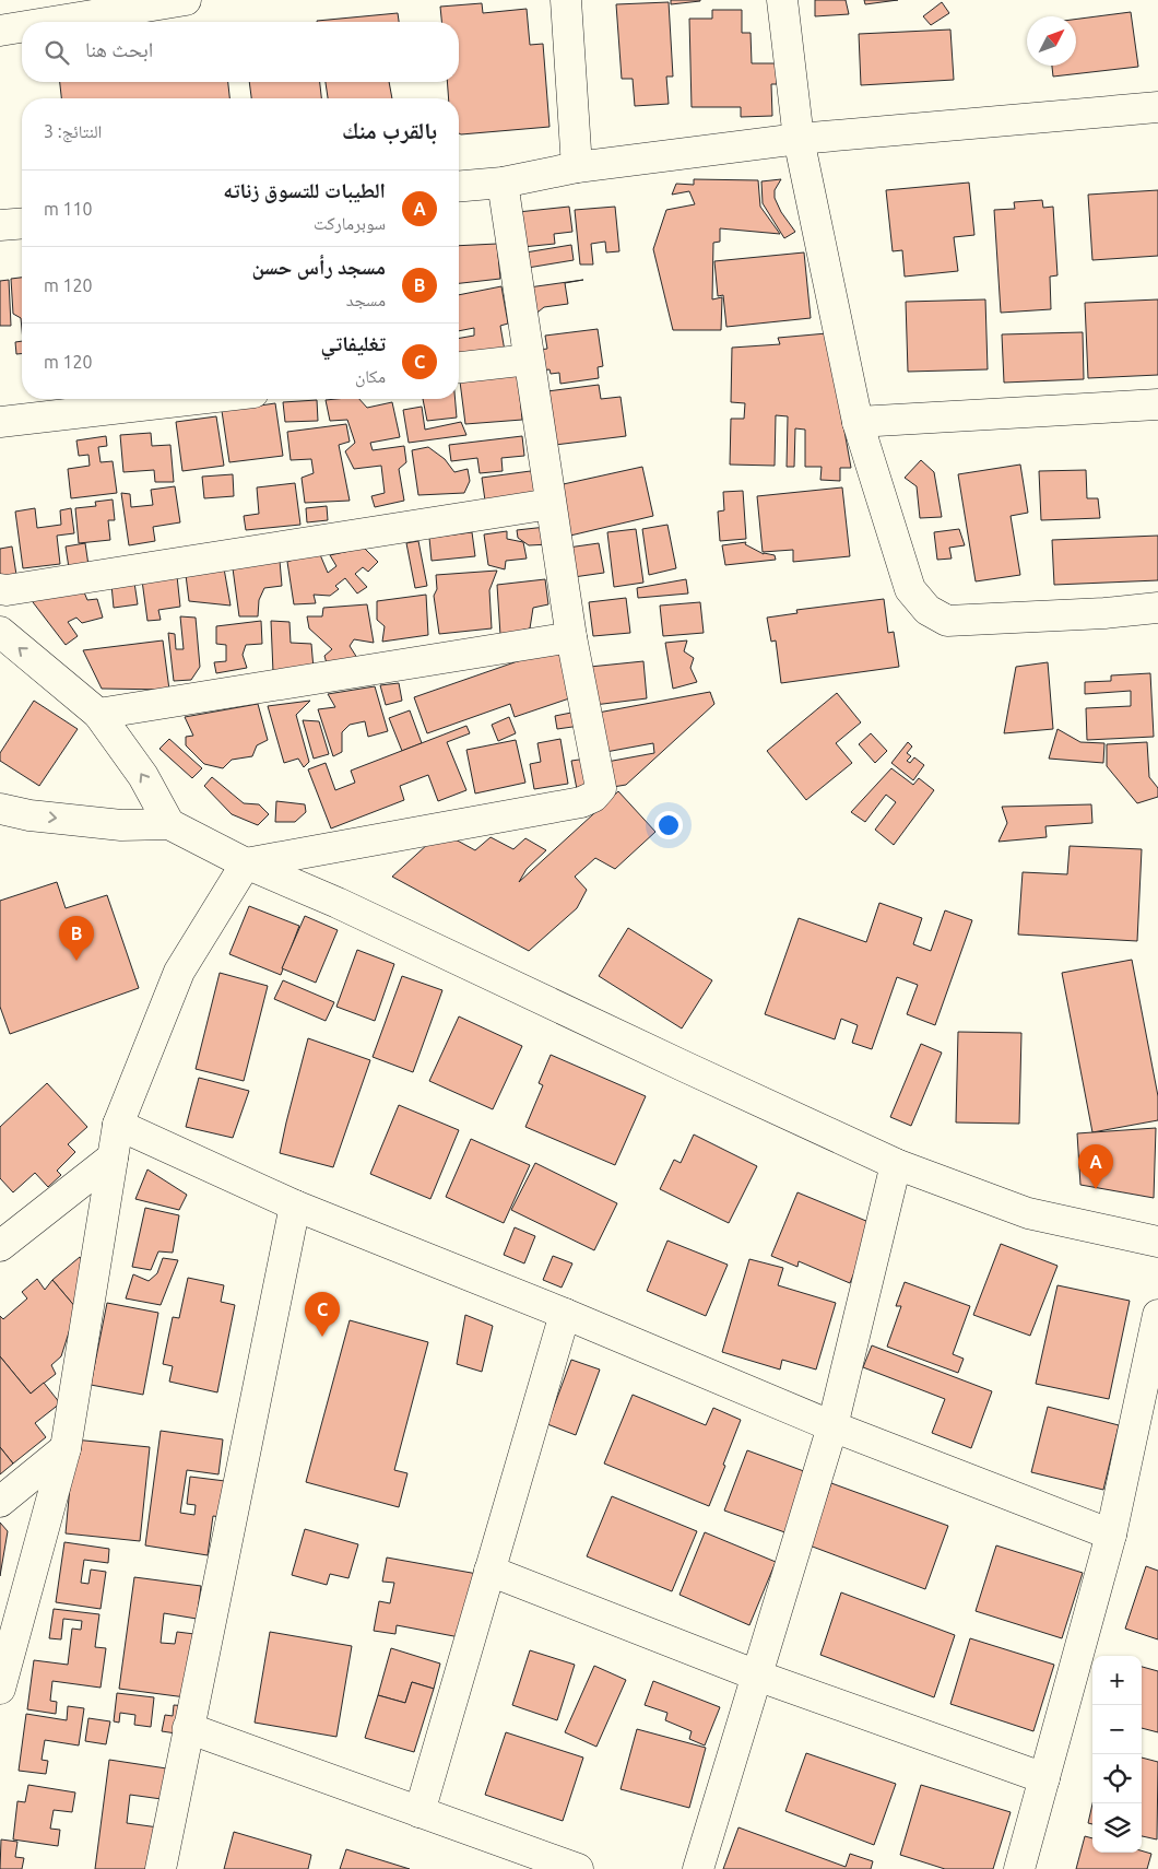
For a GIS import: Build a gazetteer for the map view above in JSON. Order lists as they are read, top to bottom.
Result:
{
  "north": "top right",
  "page": {
    "search": "ابحث هنا",
    "heading": ["بالقرب منك", "النتائج: 3"],
    "list": [
      {
        "mark": "A",
        "name": "الطيبات للتسوق زناته",
        "note": "سوبرماركت",
        "value": "110 m"
      },
      {
        "mark": "B",
        "name": "مسجد رأس حسن",
        "note": "مسجد",
        "value": "120 m"
      },
      {
        "mark": "C",
        "name": "تغليفاتي",
        "note": "مكان",
        "value": "120 m"
      }
    ],
    "pins": ["B", "A", "C"],
    "map_buttons": ["+", "−"]
  }
}
